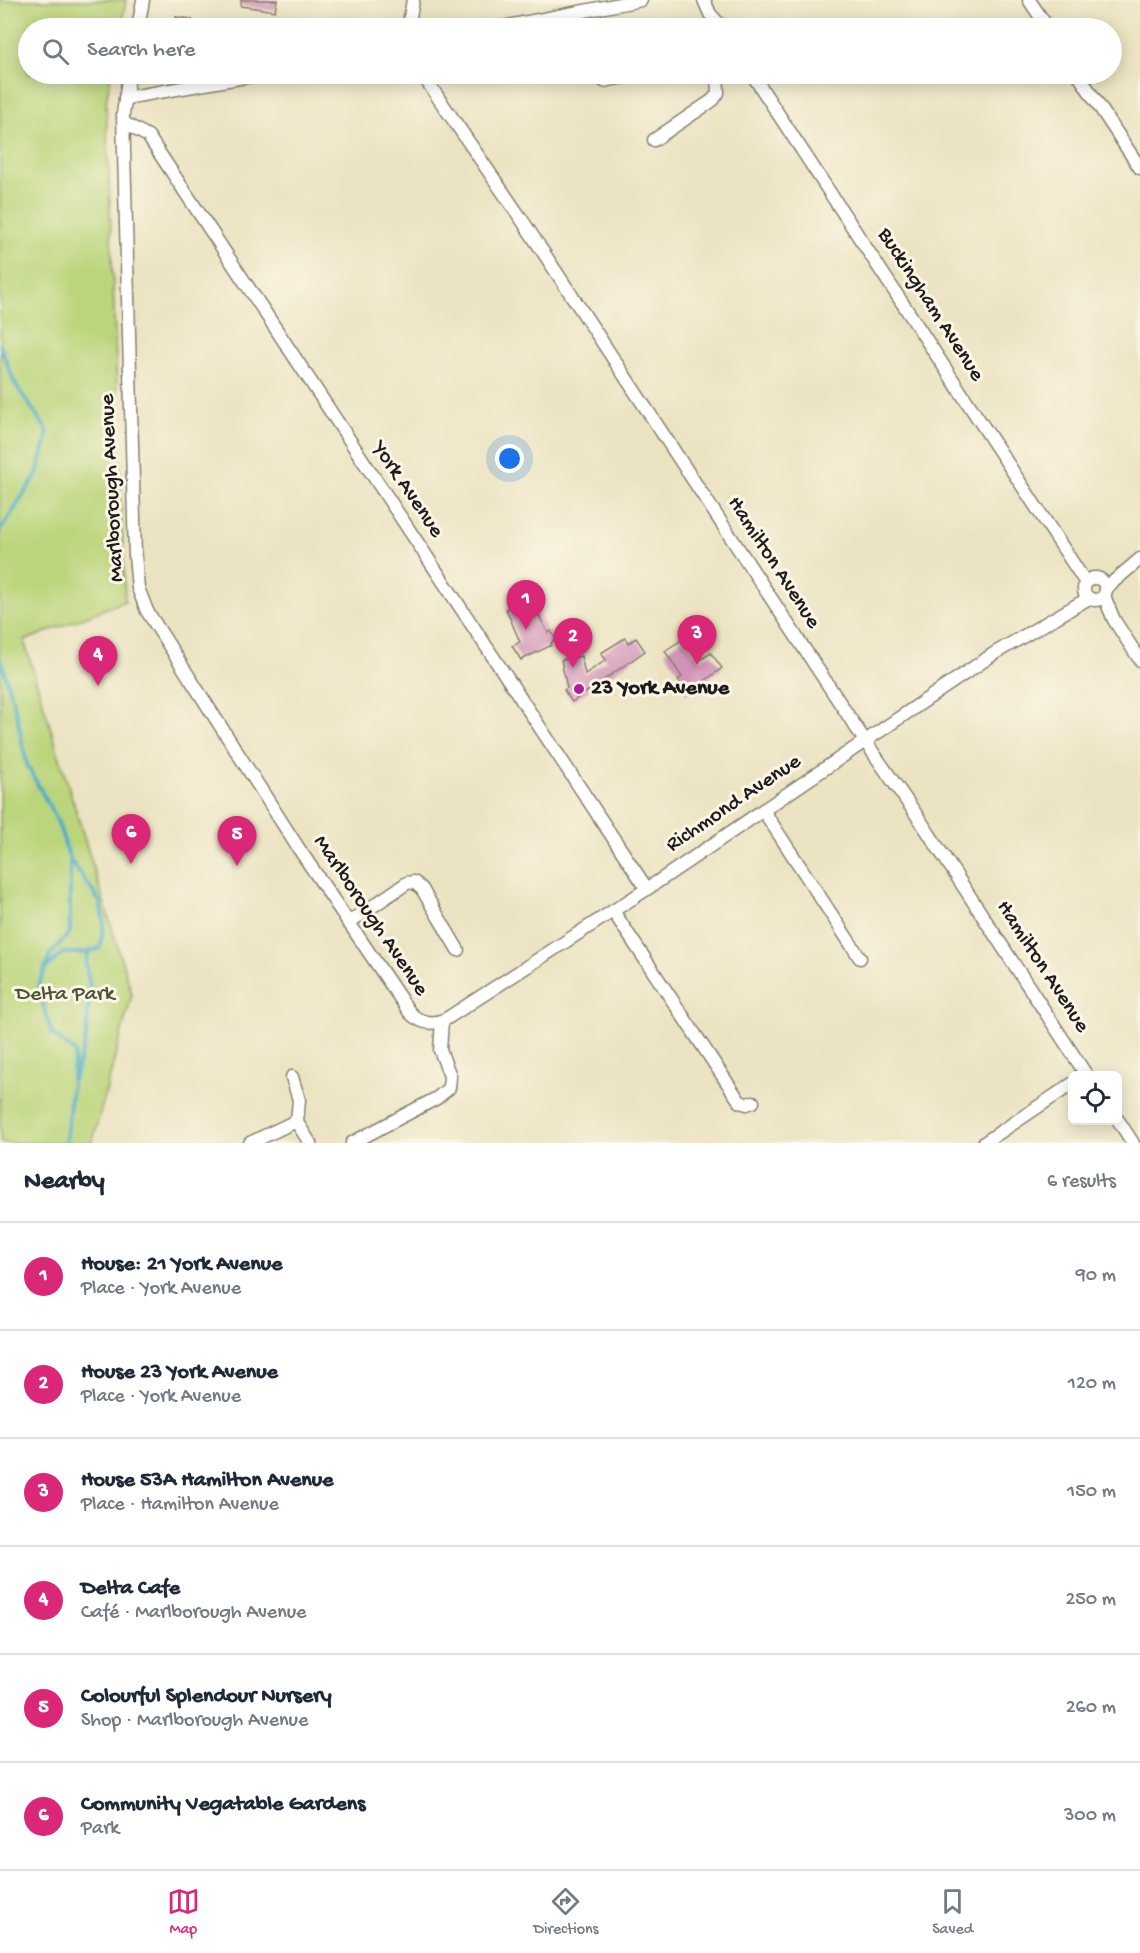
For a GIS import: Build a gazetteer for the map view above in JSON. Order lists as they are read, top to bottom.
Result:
{
  "streets": {
    "street": [
      "Buckingham Avenue",
      "Marlborough Avenue",
      "York Avenue",
      "Hamilton Avenue",
      "Richmond Avenue"
    ]
  },
  "crossings": [
    ["Buckingham Avenue", "Richmond Avenue"],
    ["Marlborough Avenue", "York Avenue"],
    ["Marlborough Avenue", "Richmond Avenue"],
    ["York Avenue", "Richmond Avenue"],
    ["Hamilton Avenue", "Richmond Avenue"]
  ],
  "parks": ["Delta Park"],
  "places": ["23 York Avenue"],
  "page": {
    "search": "Search here",
    "pins": [
      "1",
      "3",
      "2",
      "4",
      "6",
      "5"
    ],
    "heading": ["Nearby", "6 results"],
    "list": [
      {
        "mark": "1",
        "name": "House: 21 York Avenue",
        "note": "Place · York Avenue",
        "value": "90 m"
      },
      {
        "mark": "2",
        "name": "House 23 York Avenue",
        "note": "Place · York Avenue",
        "value": "120 m"
      },
      {
        "mark": "3",
        "name": "House 53A Hamilton Avenue",
        "note": "Place · Hamilton Avenue",
        "value": "150 m"
      },
      {
        "mark": "4",
        "name": "Delta Cafe",
        "note": "Café · Marlborough Avenue",
        "value": "250 m"
      },
      {
        "mark": "5",
        "name": "Colourful Splendour Nursery",
        "note": "Shop · Marlborough Avenue",
        "value": "260 m"
      },
      {
        "mark": "6",
        "name": "Community Vegatable Gardens",
        "note": "Park",
        "value": "300 m"
      }
    ],
    "nav": ["Map", "Directions", "Saved"]
  }
}
